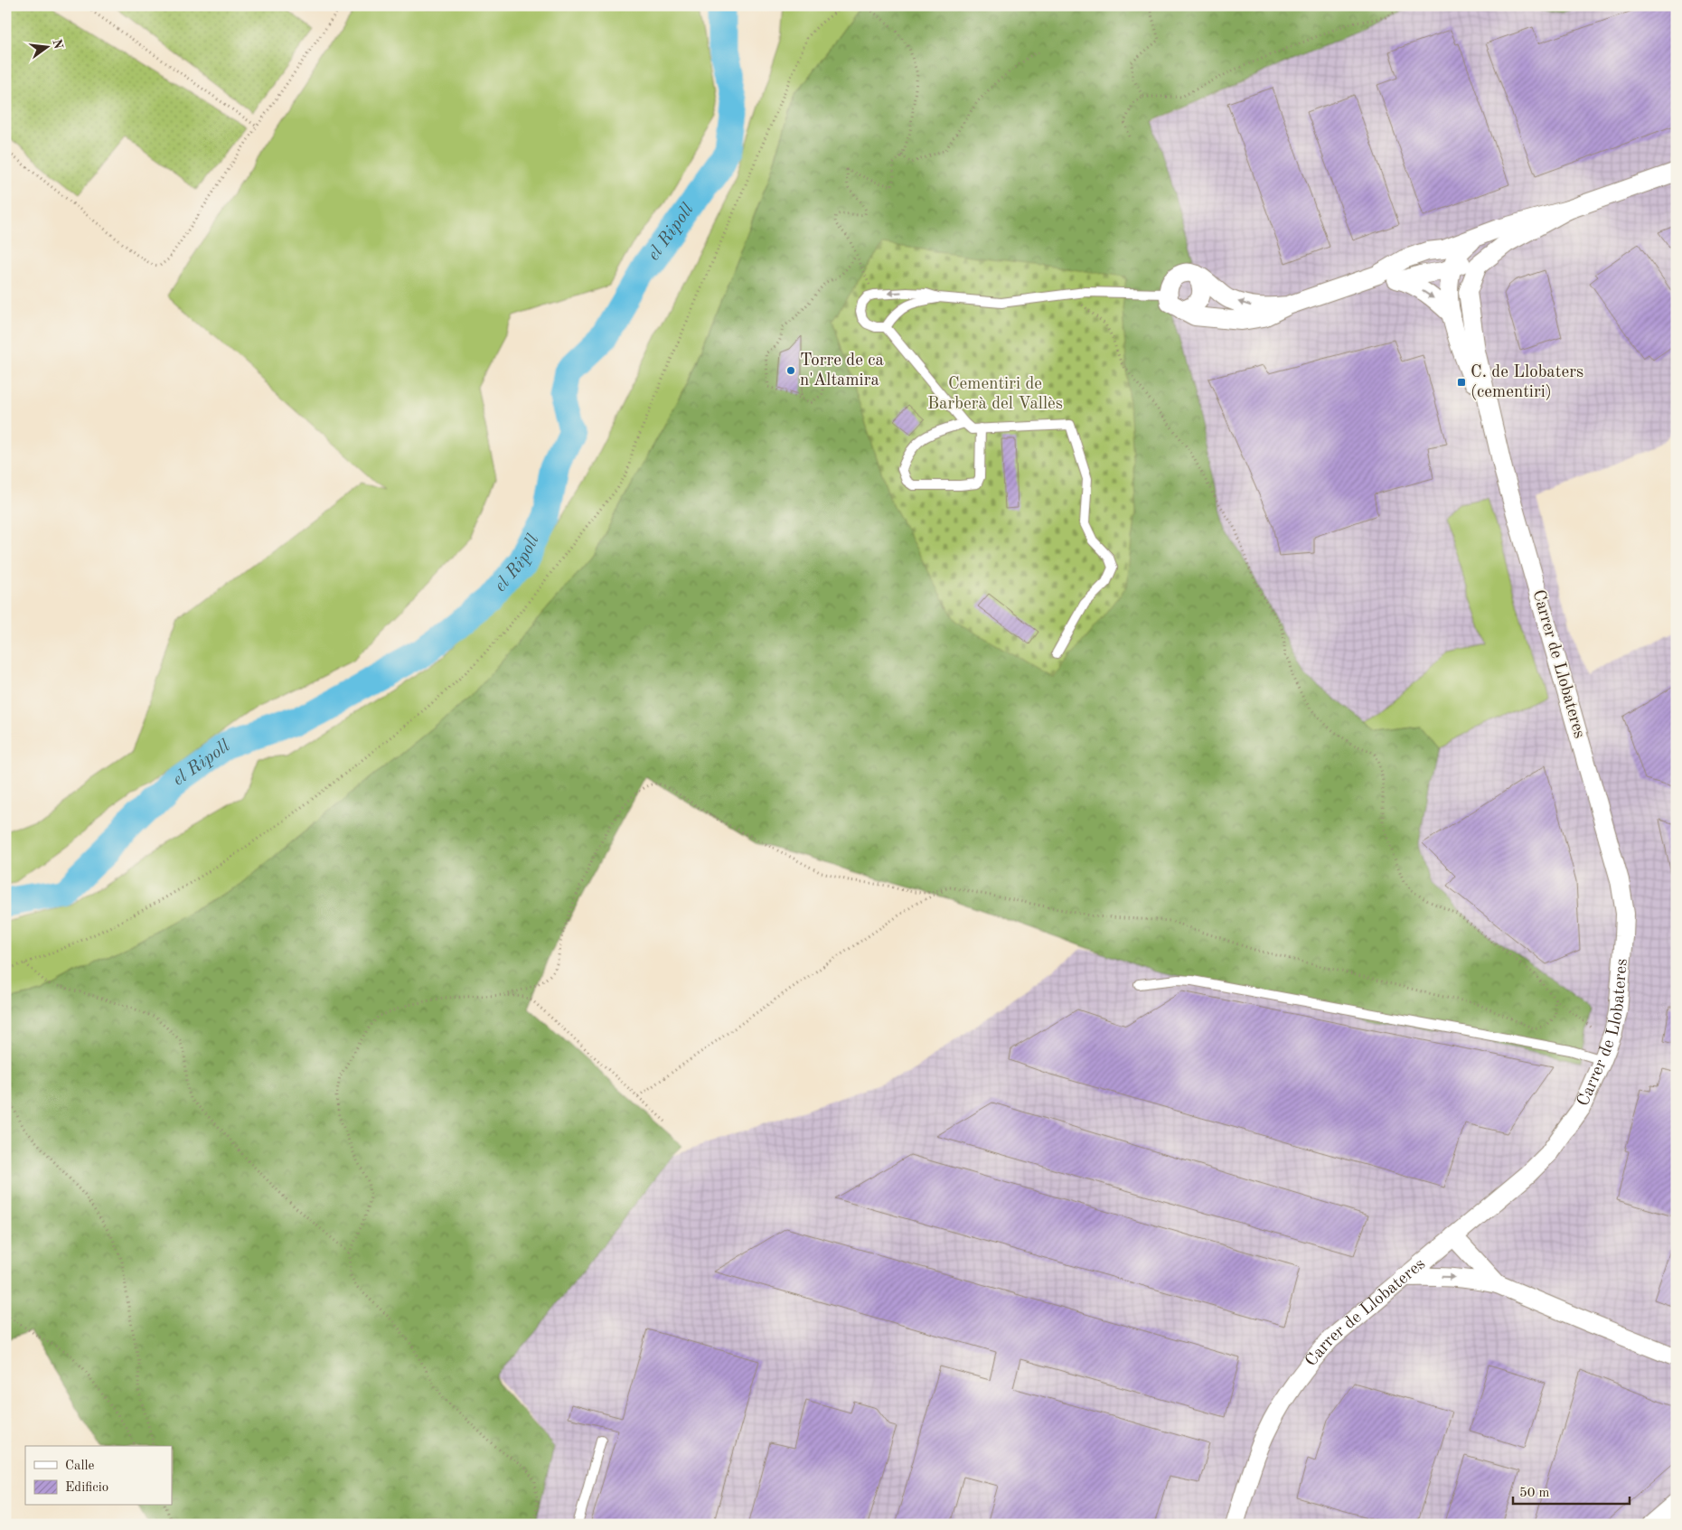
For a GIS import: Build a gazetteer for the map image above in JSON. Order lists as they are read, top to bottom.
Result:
{
  "streets": {
    "street": ["Carrer de Llobateres"]
  },
  "water": ["el Ripoll"],
  "parks": ["Cementiri de Barberà del Vallès"],
  "places": {
    "other": ["Torre de ca n'Altamira"],
    "transit": ["C. de Llobaters (cementiri)"]
  },
  "legend": ["Calle", "Edificio"],
  "scale_bar": "50 m",
  "north": "right"
}
